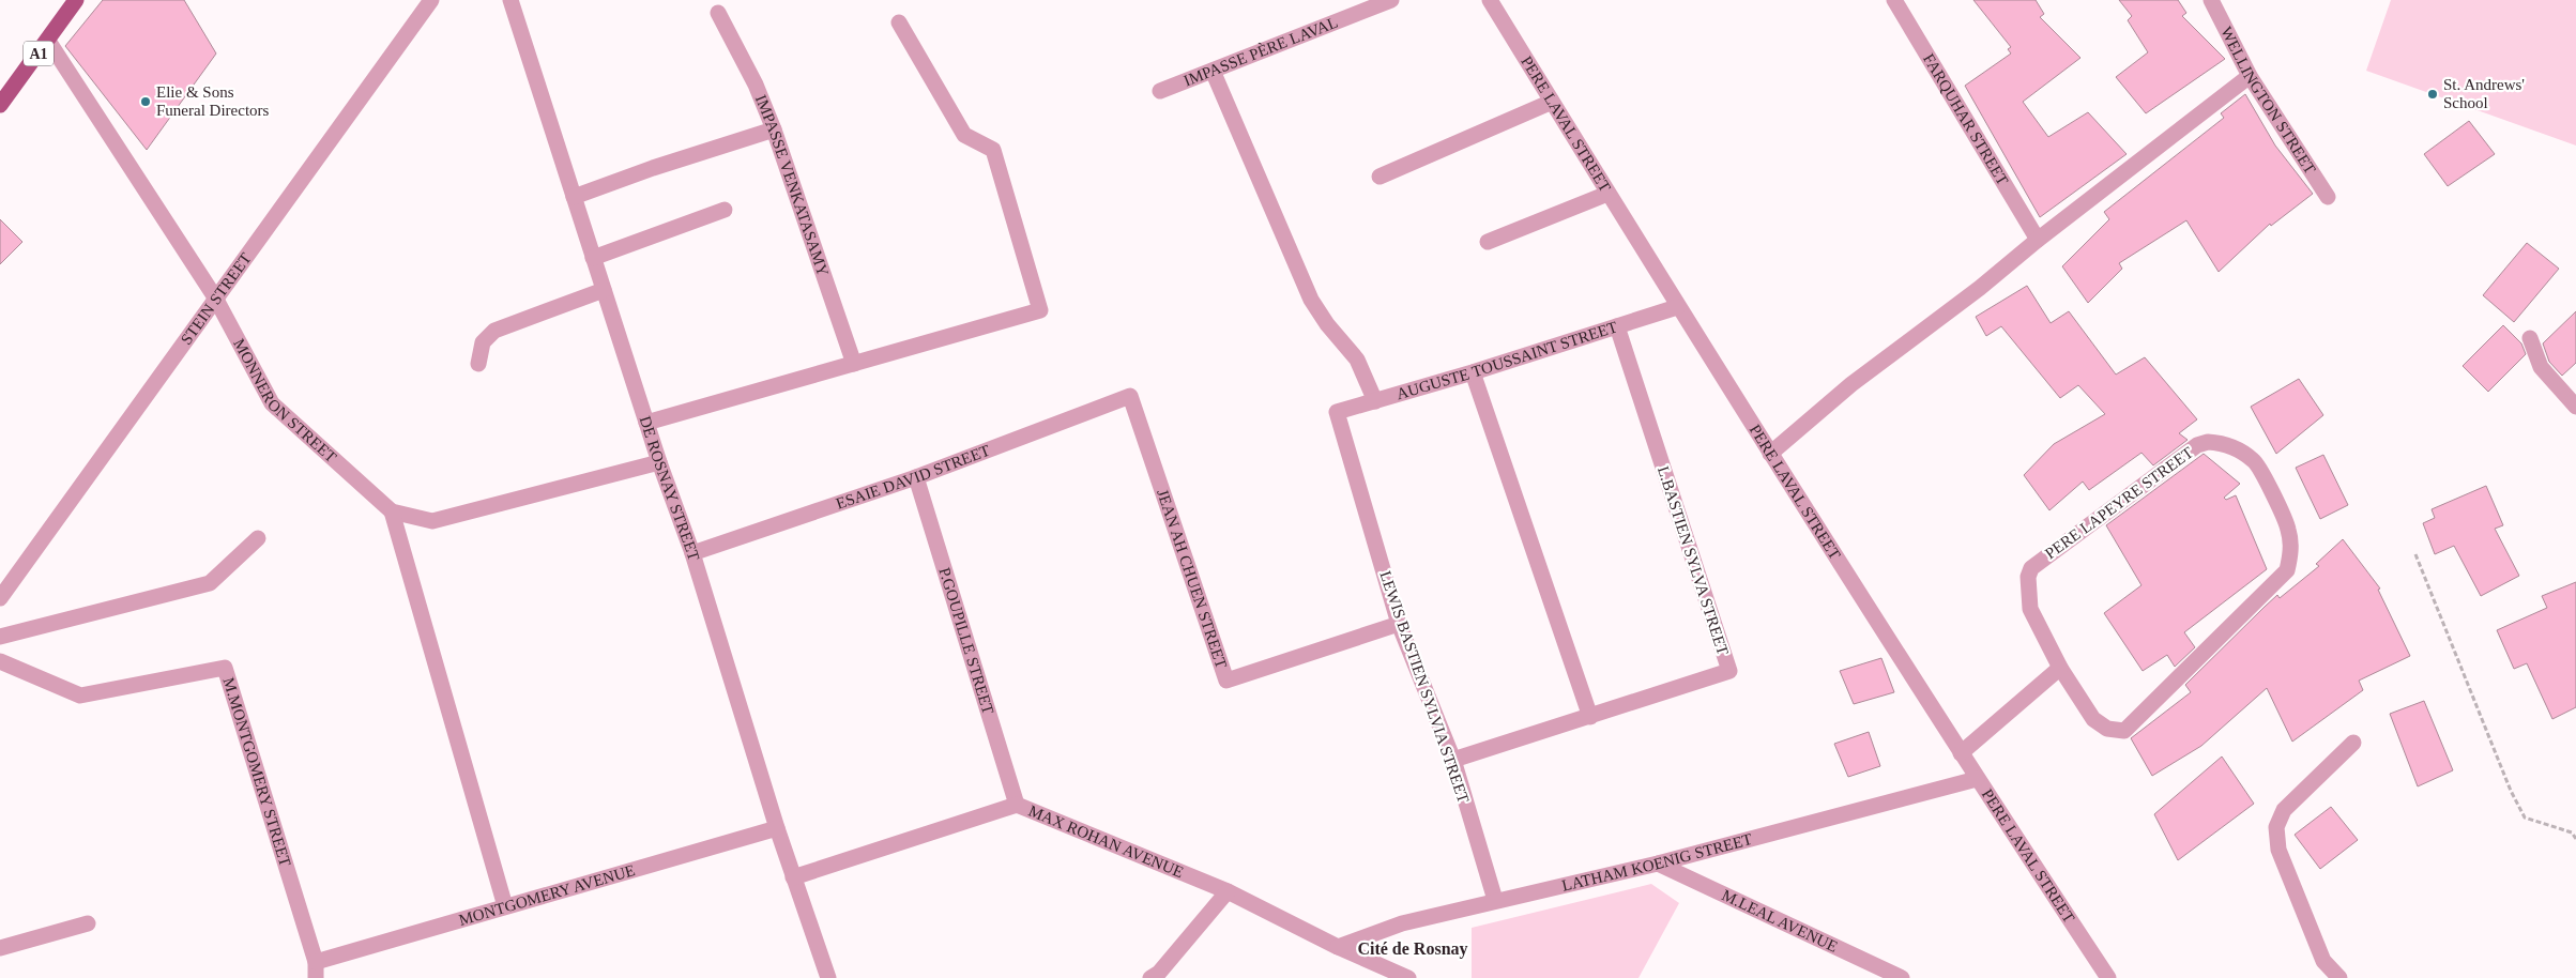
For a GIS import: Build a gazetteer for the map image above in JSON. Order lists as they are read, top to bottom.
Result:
{
  "streets": {
    "main road": ["A1"],
    "street": [
      "IMPASSE PÈRE LAVAL",
      "WELLINGTON STREET",
      "FARQUHAR STREET",
      "PERE LAVAL STREET",
      "IMPASSE VENKATASAMY",
      "STEIN STREET",
      "AUGUSTE TOUSSAINT STREET",
      "MONNERON STREET",
      "ESAIE DAVID STREET",
      "DE ROSNAY STREET",
      "PERE LAPEYRE STREET",
      "L.BASTIEN SYLVA STREET",
      "JEAN AH CHUEN STREET",
      "P.GOUPILLE STREET",
      "LEWIS BASTIEN SYLVIA STREET",
      "M.MONTGOMERY STREET",
      "MAX ROHAN AVENUE",
      "LATHAM KOENIG STREET",
      "MONTGOMERY AVENUE",
      "M.LEAL AVENUE"
    ]
  },
  "crossings": [
    ["A1", "MONNERON STREET"],
    ["PERE LAVAL STREET", "AUGUSTE TOUSSAINT STREET"],
    ["PERE LAVAL STREET", "LATHAM KOENIG STREET"],
    ["STEIN STREET", "MONNERON STREET"],
    ["AUGUSTE TOUSSAINT STREET", "L.BASTIEN SYLVA STREET"],
    ["AUGUSTE TOUSSAINT STREET", "LEWIS BASTIEN SYLVIA STREET"],
    ["MONNERON STREET", "DE ROSNAY STREET"],
    ["ESAIE DAVID STREET", "DE ROSNAY STREET"],
    ["ESAIE DAVID STREET", "JEAN AH CHUEN STREET"],
    ["ESAIE DAVID STREET", "P.GOUPILLE STREET"],
    ["DE ROSNAY STREET", "MAX ROHAN AVENUE"],
    ["DE ROSNAY STREET", "MONTGOMERY AVENUE"],
    ["L.BASTIEN SYLVA STREET", "LEWIS BASTIEN SYLVIA STREET"],
    ["JEAN AH CHUEN STREET", "LEWIS BASTIEN SYLVIA STREET"],
    ["P.GOUPILLE STREET", "MAX ROHAN AVENUE"],
    ["LEWIS BASTIEN SYLVIA STREET", "LATHAM KOENIG STREET"],
    ["M.MONTGOMERY STREET", "MONTGOMERY AVENUE"],
    ["MAX ROHAN AVENUE", "LATHAM KOENIG STREET"],
    ["LATHAM KOENIG STREET", "M.LEAL AVENUE"]
  ],
  "districts": ["Cité de Rosnay"],
  "places": ["St. Andrews' School", "Elie & Sons Funeral Directors"]
}
